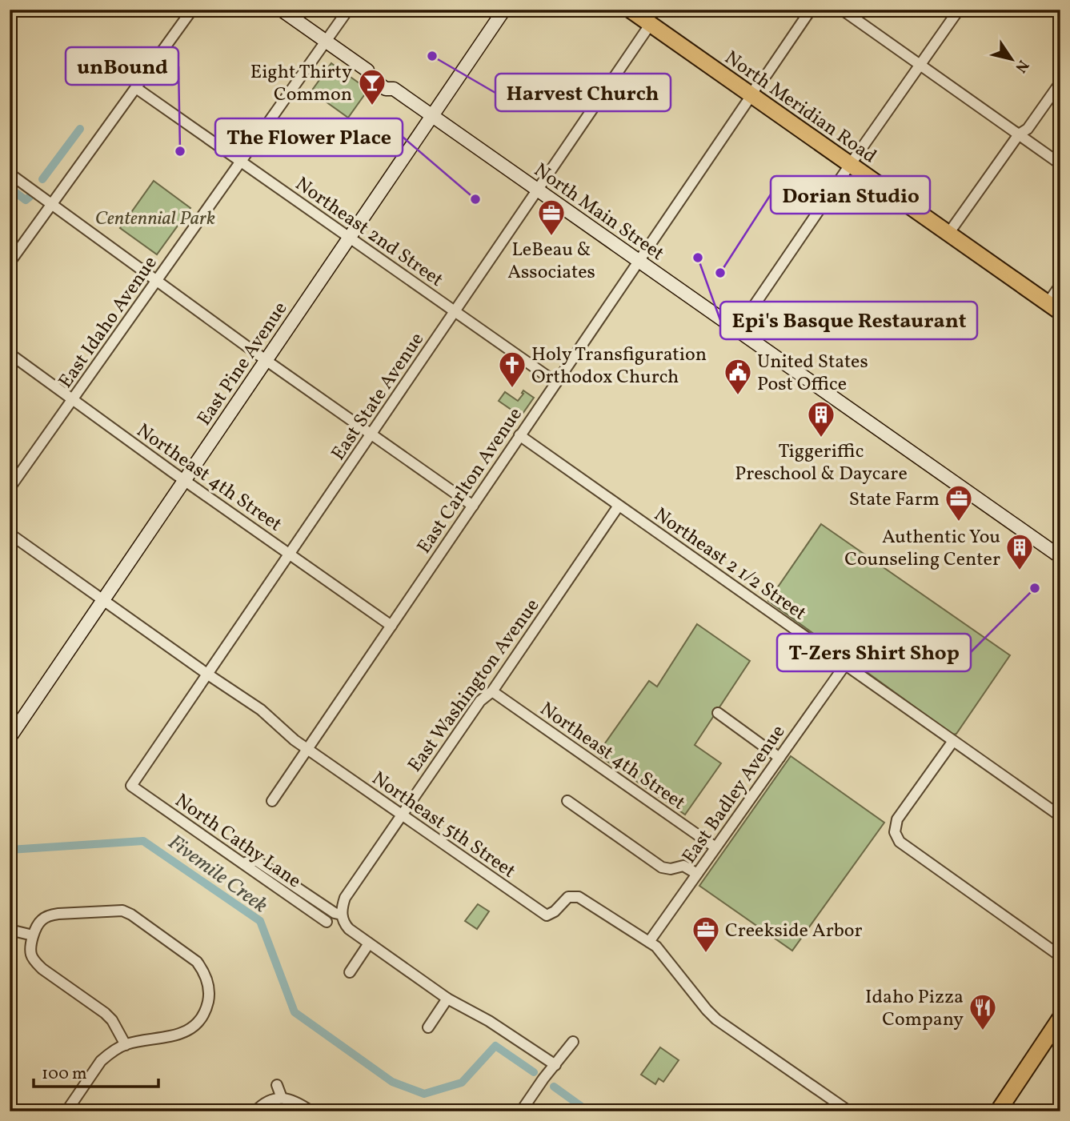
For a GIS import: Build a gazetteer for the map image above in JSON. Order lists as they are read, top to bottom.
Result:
{
  "streets": {
    "main road": ["North Meridian Road"],
    "street": [
      "North Main Street",
      "Northeast 2nd Street",
      "East Idaho Avenue",
      "East Pine Avenue",
      "East State Avenue",
      "Northeast 4th Street",
      "East Carlton Avenue",
      "Northeast 2 1/2 Street",
      "East Washington Avenue",
      "East Badley Avenue",
      "Northeast 5th Street",
      "North Cathy Lane"
    ]
  },
  "crossings": [
    ["North Meridian Road", "East State Avenue"],
    ["North Meridian Road", "East Carlton Avenue"],
    ["North Main Street", "East Idaho Avenue"],
    ["North Main Street", "East Pine Avenue"],
    ["North Main Street", "East State Avenue"],
    ["North Main Street", "East Carlton Avenue"],
    ["Northeast 2nd Street", "East Idaho Avenue"],
    ["Northeast 2nd Street", "East Pine Avenue"],
    ["Northeast 2nd Street", "East State Avenue"],
    ["Northeast 2nd Street", "East Carlton Avenue"],
    ["East Idaho Avenue", "Northeast 4th Street"],
    ["East Pine Avenue", "Northeast 4th Street"],
    ["East Pine Avenue", "Northeast 5th Street"],
    ["East State Avenue", "Northeast 4th Street"],
    ["East State Avenue", "Northeast 5th Street"],
    ["East State Avenue", "North Cathy Lane"],
    ["Northeast 4th Street", "East Carlton Avenue"],
    ["Northeast 4th Street", "East Washington Avenue"],
    ["Northeast 4th Street", "East Badley Avenue"],
    ["East Carlton Avenue", "Northeast 2 1/2 Street"],
    ["East Carlton Avenue", "Northeast 5th Street"],
    ["Northeast 2 1/2 Street", "East Washington Avenue"],
    ["Northeast 2 1/2 Street", "East Badley Avenue"],
    ["East Washington Avenue", "Northeast 5th Street"],
    ["East Badley Avenue", "Northeast 5th Street"]
  ],
  "water": ["Fivemile Creek"],
  "parks": ["Centennial Park"],
  "places": {
    "other": [
      "Harvest Church",
      "unBound",
      "The Flower Place",
      "Epi's Basque Restaurant",
      "Dorian Studio",
      "T-Zers Shirt Shop"
    ],
    "bar": ["Eight Thirty Common"],
    "office": ["LeBeau & Associates", "State Farm", "Creekside Arbor"],
    "church": ["Holy Transfiguration Orthodox Church"],
    "public building": ["United States Post Office"],
    "building": ["Tiggeriffic Preschool & Daycare", "Authentic You Counseling Center"],
    "restaurant": ["Idaho Pizza Company"]
  },
  "scale_bar": "100 m",
  "north": "bottom right"
}
